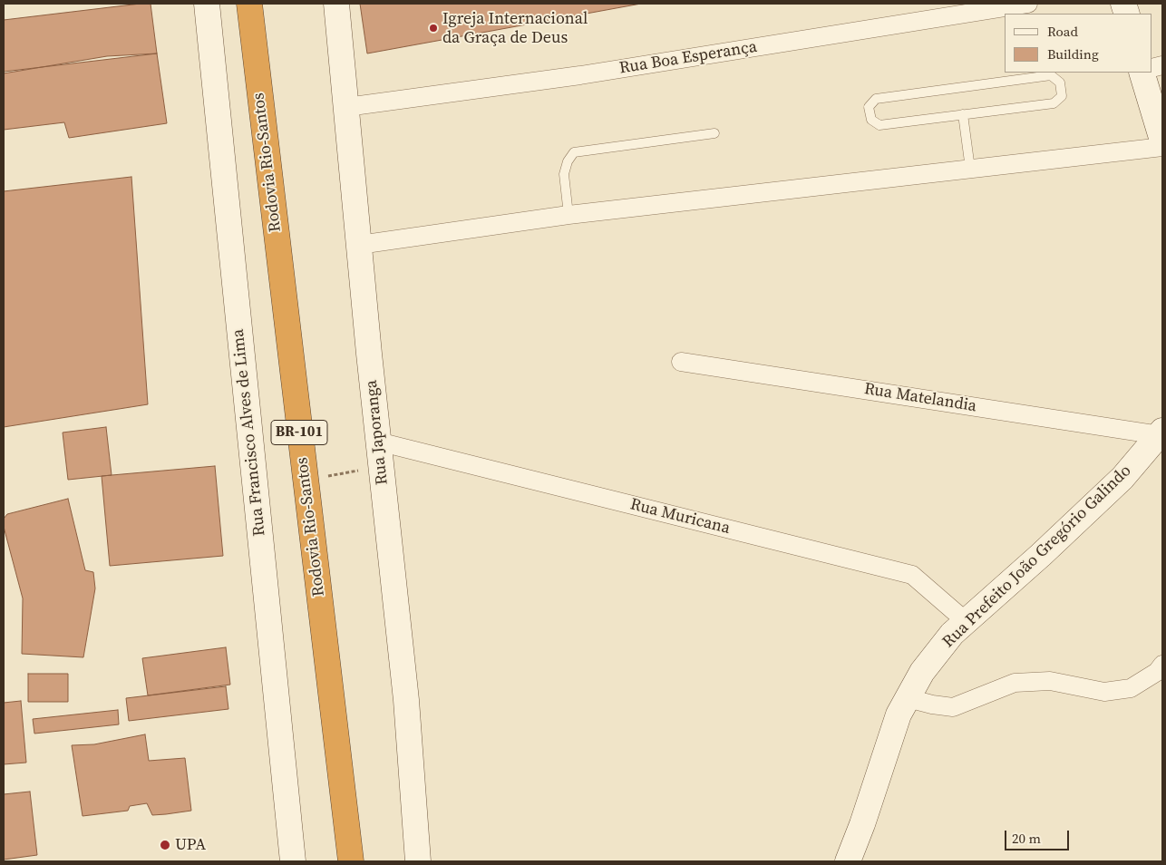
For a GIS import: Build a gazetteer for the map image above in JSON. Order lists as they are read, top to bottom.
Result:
{
  "streets": {
    "highway": ["Rodovia Rio-Santos", "BR-101"],
    "main road": ["Rua Francisco Alves de Lima", "Rua Japoranga", "Rua Prefeito João Gregório Galindo"],
    "street": ["Rua Boa Esperança", "Rua Matelandia", "Rua Muricana"]
  },
  "crossings": [
    ["Rua Boa Esperança", "Rua Japoranga"],
    ["Rua Matelandia", "Rua Prefeito João Gregório Galindo"],
    ["Rua Japoranga", "Rua Muricana"],
    ["Rua Muricana", "Rua Prefeito João Gregório Galindo"]
  ],
  "places": ["Igreja Internacional da Graça de Deus", "UPA"],
  "legend": ["Road", "Building"],
  "scale_bar": "20 m"
}
